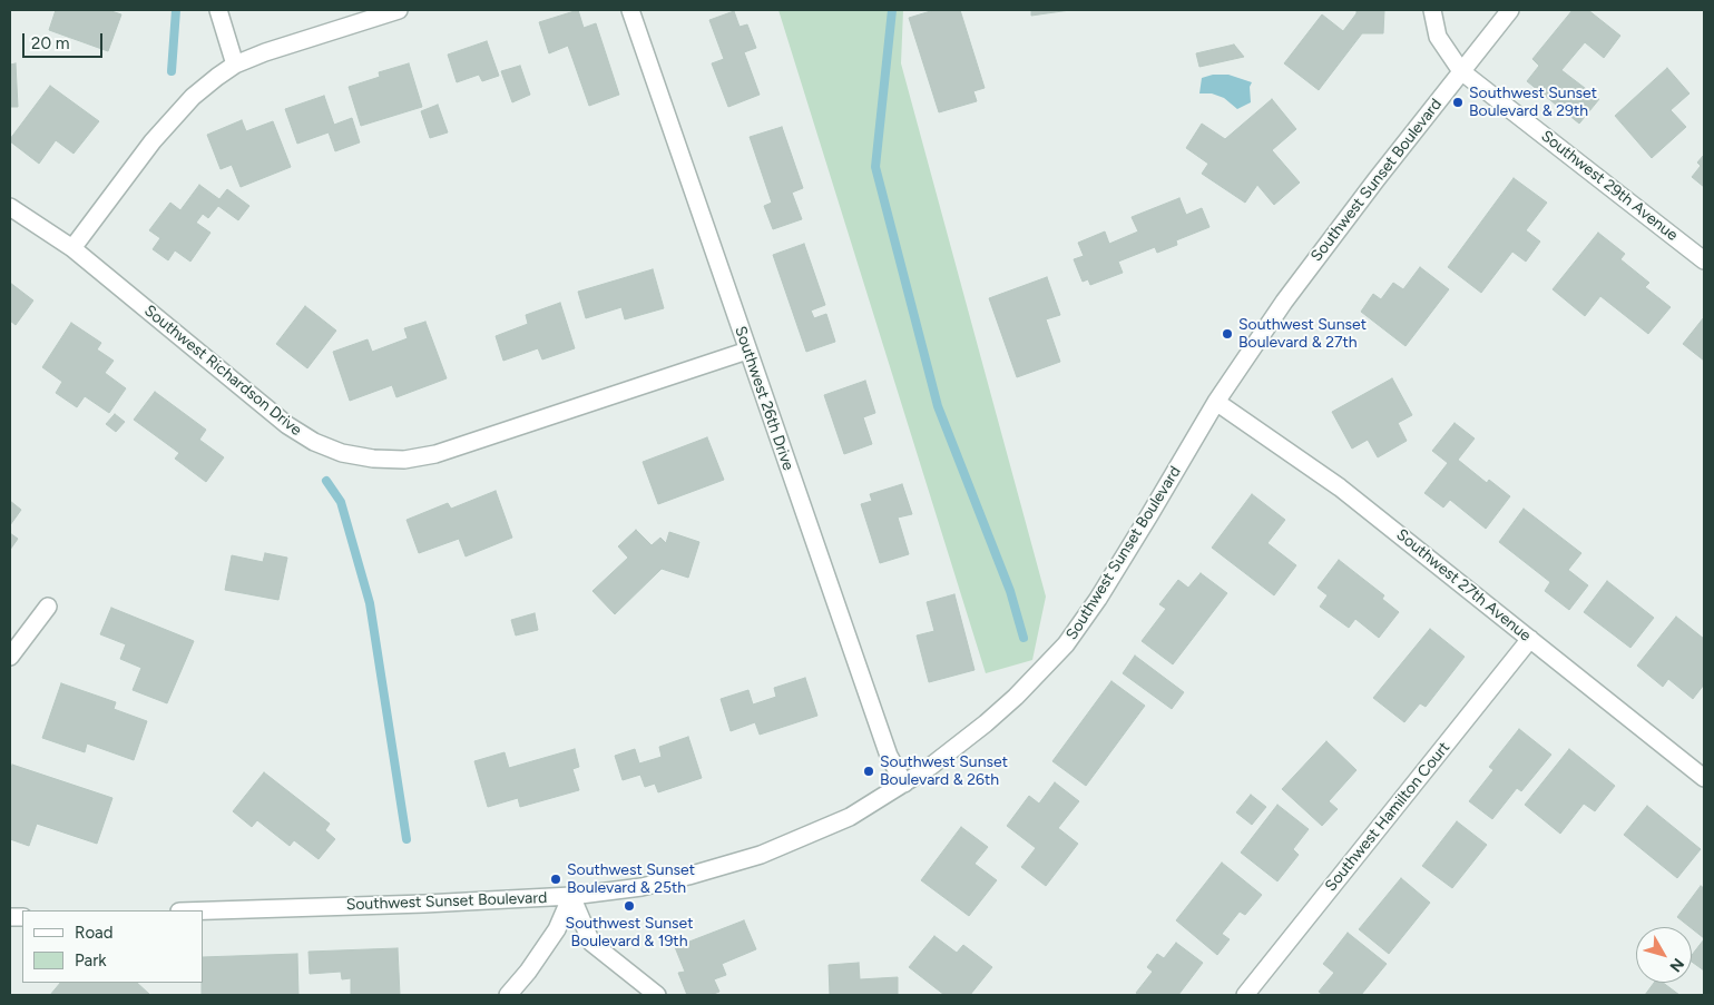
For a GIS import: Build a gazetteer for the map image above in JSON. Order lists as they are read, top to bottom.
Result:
{
  "streets": {
    "street": [
      "Southwest Sunset Boulevard",
      "Southwest 29th Avenue",
      "Southwest Richardson Drive",
      "Southwest 26th Drive",
      "Southwest 27th Avenue",
      "Southwest Hamilton Court"
    ]
  },
  "crossings": [
    ["Southwest Sunset Boulevard", "Southwest 29th Avenue"],
    ["Southwest Sunset Boulevard", "Southwest 26th Drive"],
    ["Southwest Sunset Boulevard", "Southwest 27th Avenue"],
    ["Southwest Richardson Drive", "Southwest 26th Drive"],
    ["Southwest 27th Avenue", "Southwest Hamilton Court"]
  ],
  "places": [
    "Southwest Sunset Boulevard & 29th",
    "Southwest Sunset Boulevard & 27th",
    "Southwest Sunset Boulevard & 26th",
    "Southwest Sunset Boulevard & 25th",
    "Southwest Sunset Boulevard & 19th"
  ],
  "legend": ["Road", "Park"],
  "scale_bar": "20 m",
  "north": "bottom right"
}
